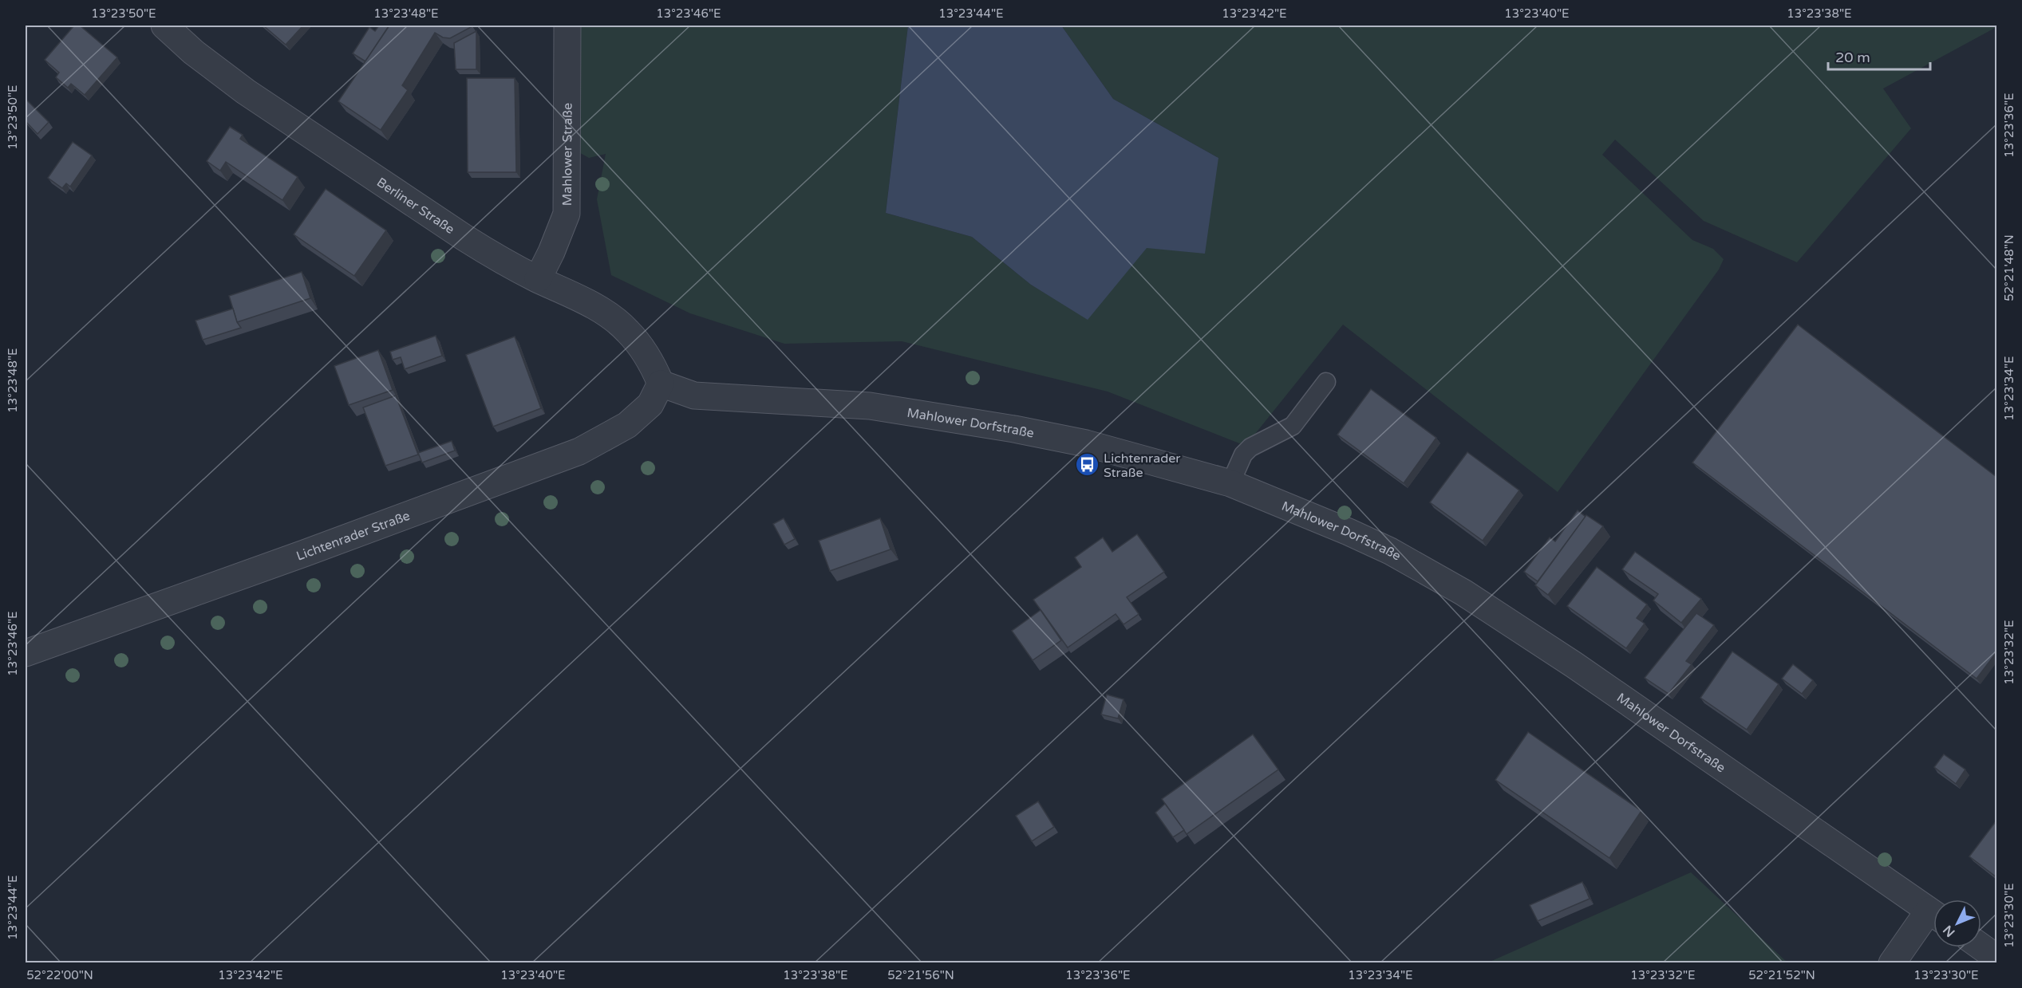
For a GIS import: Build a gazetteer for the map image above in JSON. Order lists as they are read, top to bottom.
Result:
{
  "streets": {
    "street": [
      "Mahlower Straße",
      "Berliner Straße",
      "Mahlower Dorfstraße",
      "Lichtenrader Straße"
    ]
  },
  "crossings": [
    ["Mahlower Straße", "Berliner Straße"],
    ["Berliner Straße", "Mahlower Dorfstraße"],
    ["Berliner Straße", "Lichtenrader Straße"],
    ["Mahlower Dorfstraße", "Lichtenrader Straße"]
  ],
  "places": {
    "bus stop": ["Lichtenrader Straße"]
  },
  "scale_bar": "20 m",
  "north": "bottom left",
  "coordinates": [
    "13°23'50\"E",
    "13°23'48\"E",
    "13°23'46\"E",
    "13°23'44\"E",
    "13°23'42\"E",
    "13°23'40\"E",
    "13°23'38\"E",
    "13°23'36\"E",
    "52°21'48\"N",
    "13°23'34\"E",
    "13°23'32\"E",
    "13°23'30\"E",
    "52°22'00\"N",
    "52°21'56\"N",
    "52°21'52\"N"
  ]
}
